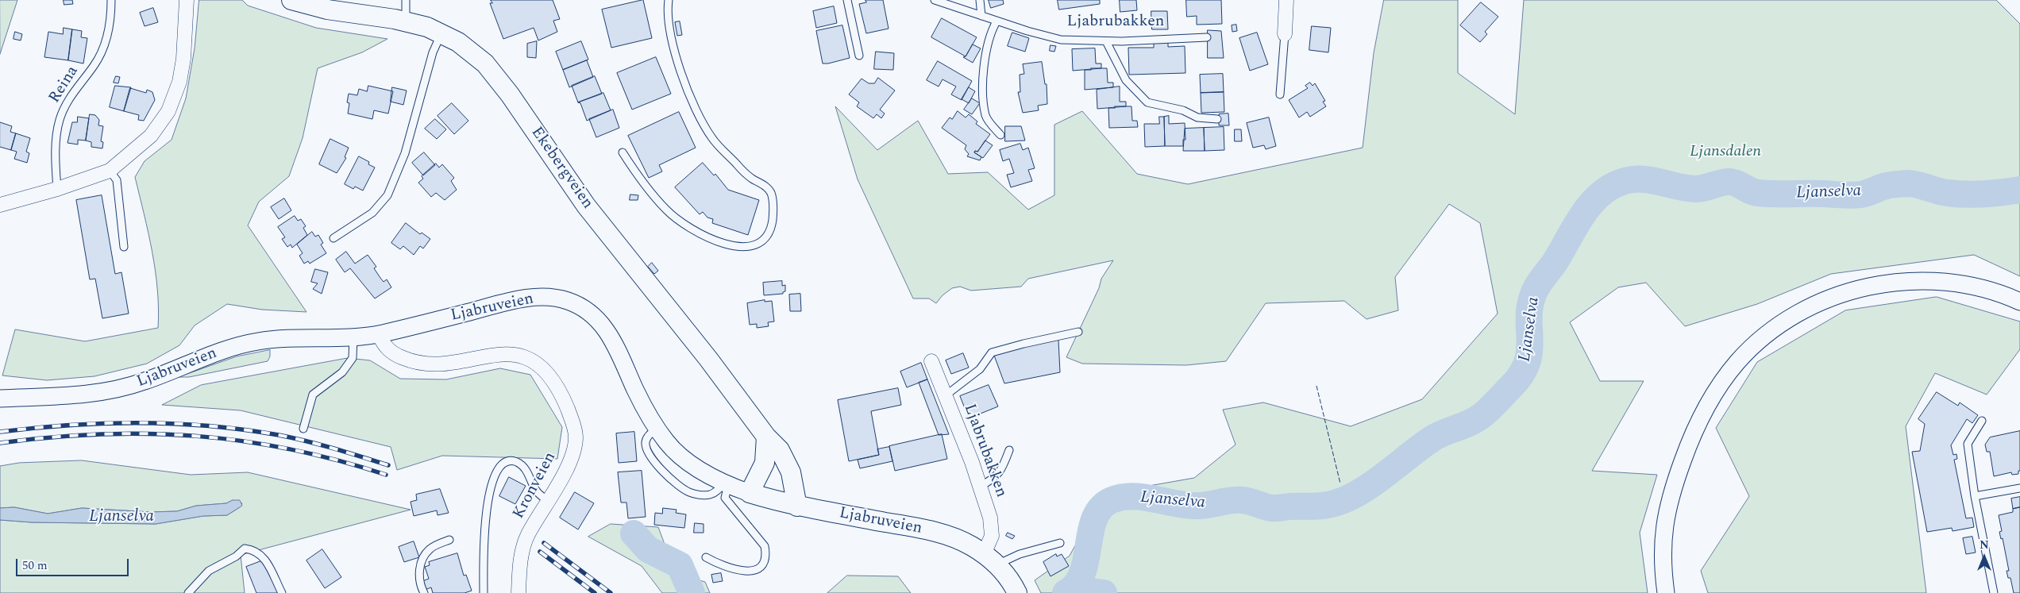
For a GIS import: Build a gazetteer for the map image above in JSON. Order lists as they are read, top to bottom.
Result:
{
  "streets": {
    "main road": ["Ekebergveien", "Ljabruveien"],
    "street": ["Ljabrubakken", "Kronveien"],
    "lane": ["Reina"]
  },
  "crossings": [
    ["Ljabrubakken", "Ljabruveien"],
    ["Ekebergveien", "Ljabruveien"],
    ["Ljabruveien", "Kronveien"]
  ],
  "water": ["Ljanselva"],
  "parks": ["Ljansdalen"],
  "scale_bar": "50 m",
  "north": "top"
}
